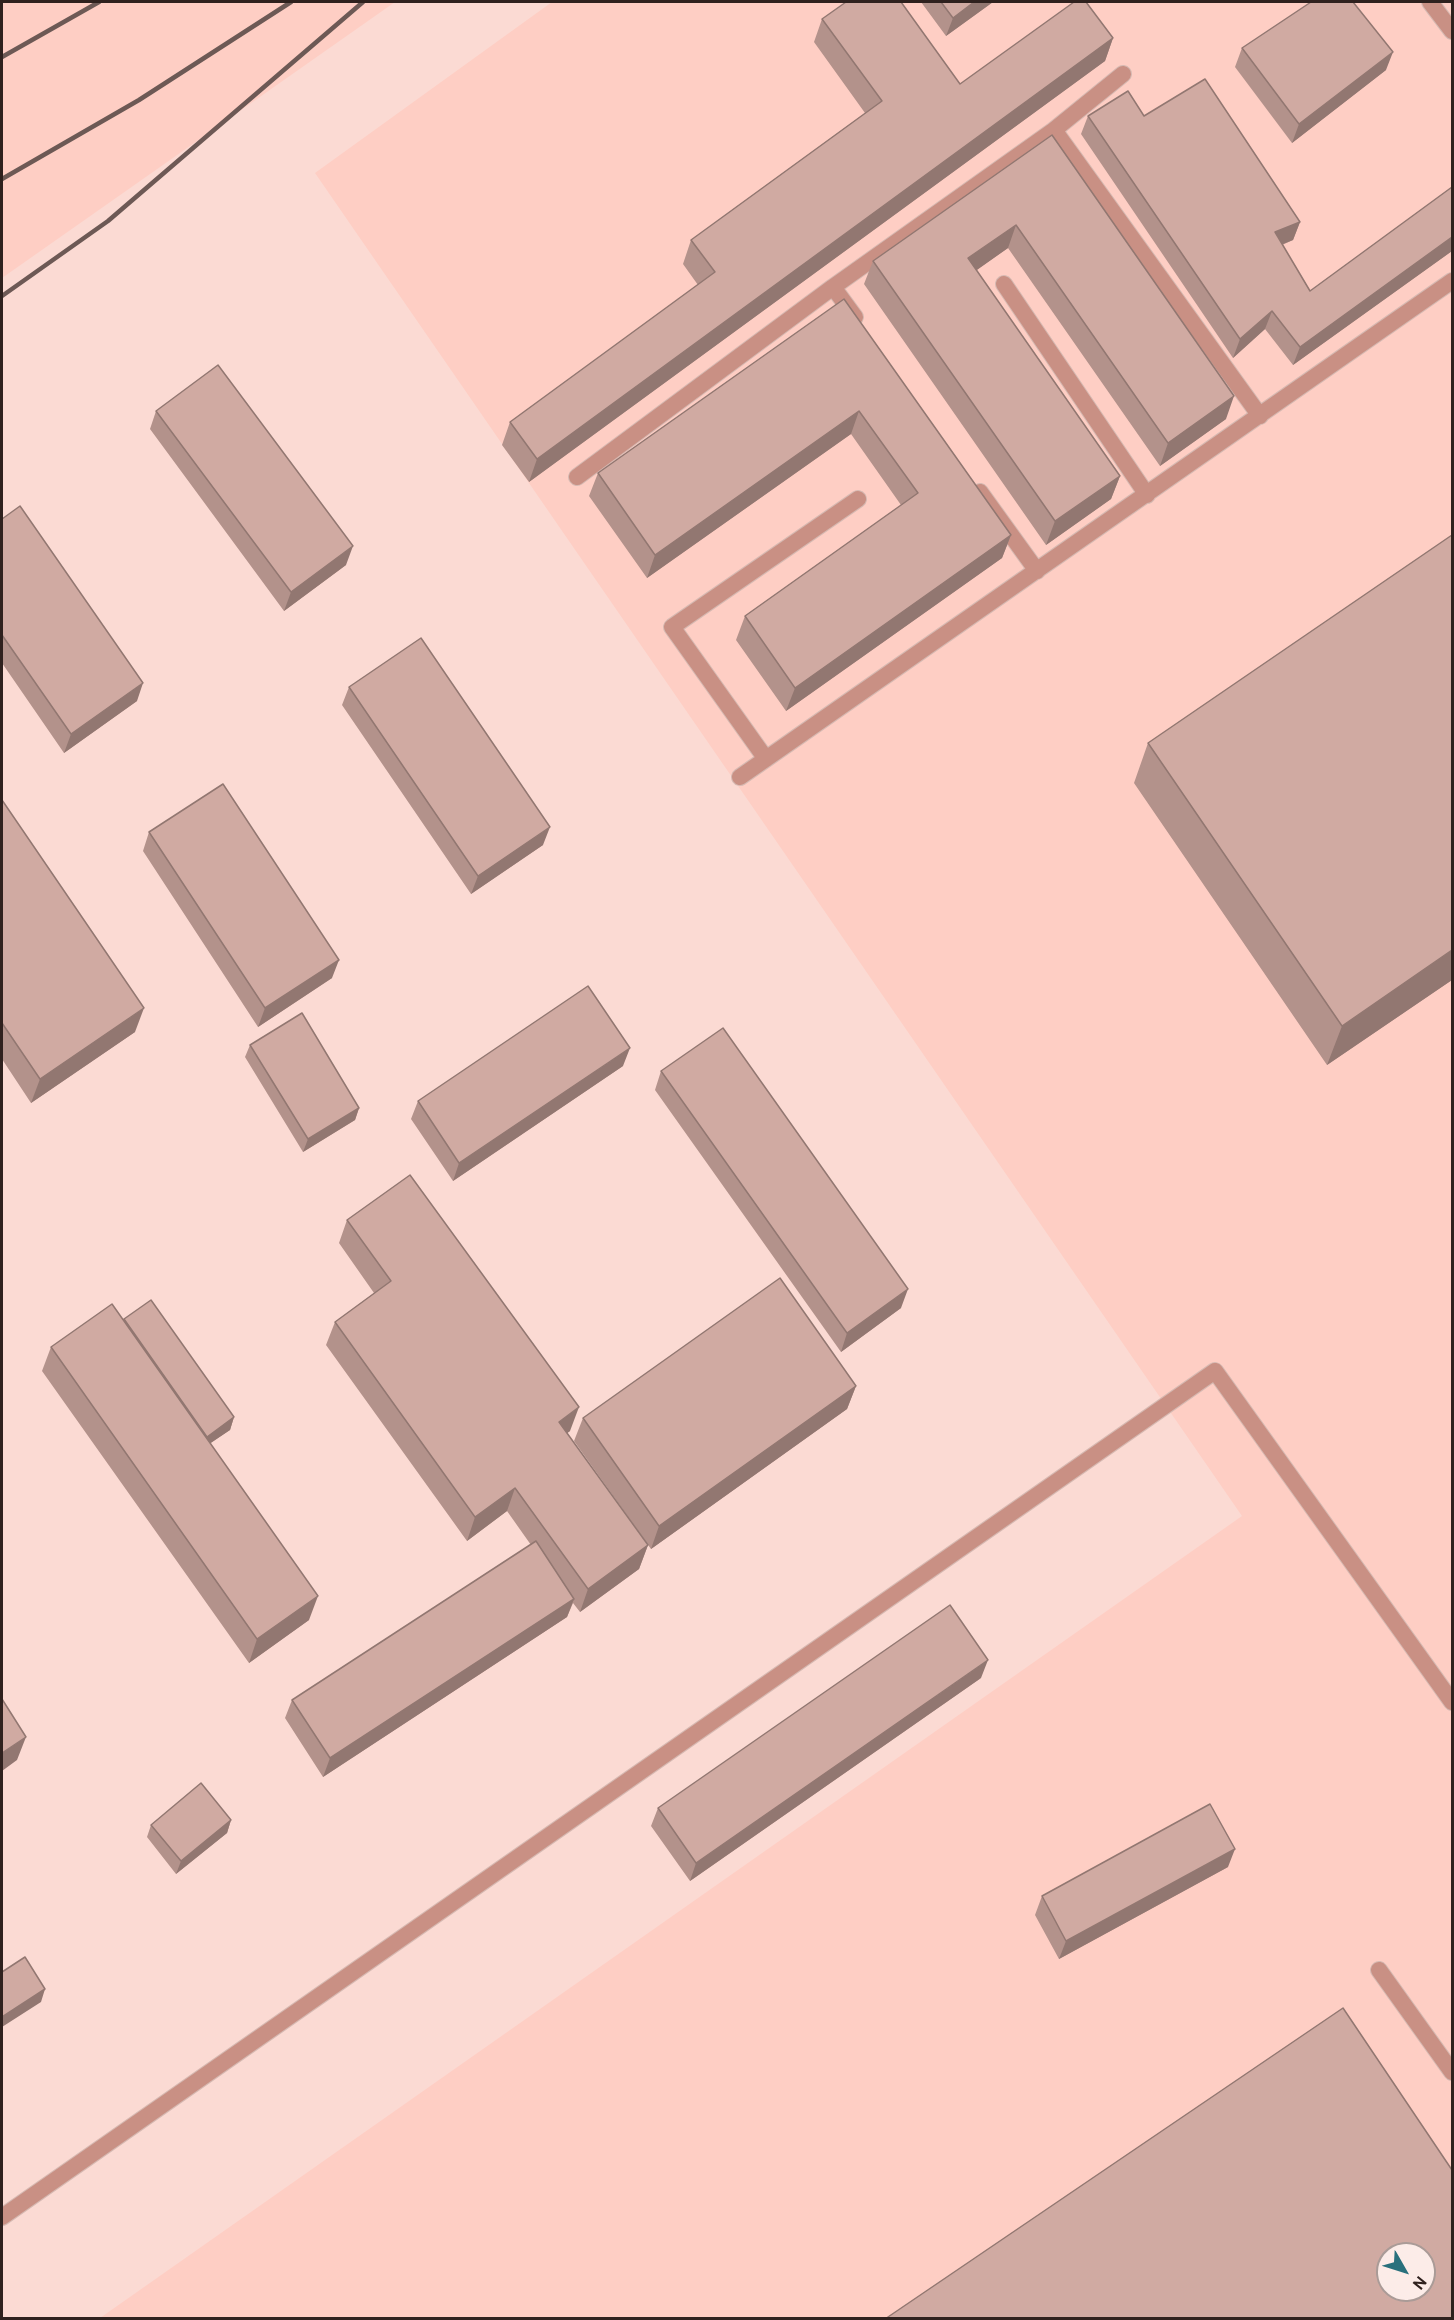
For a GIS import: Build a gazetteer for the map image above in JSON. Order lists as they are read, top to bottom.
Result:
{
  "north": "bottom right"
}
